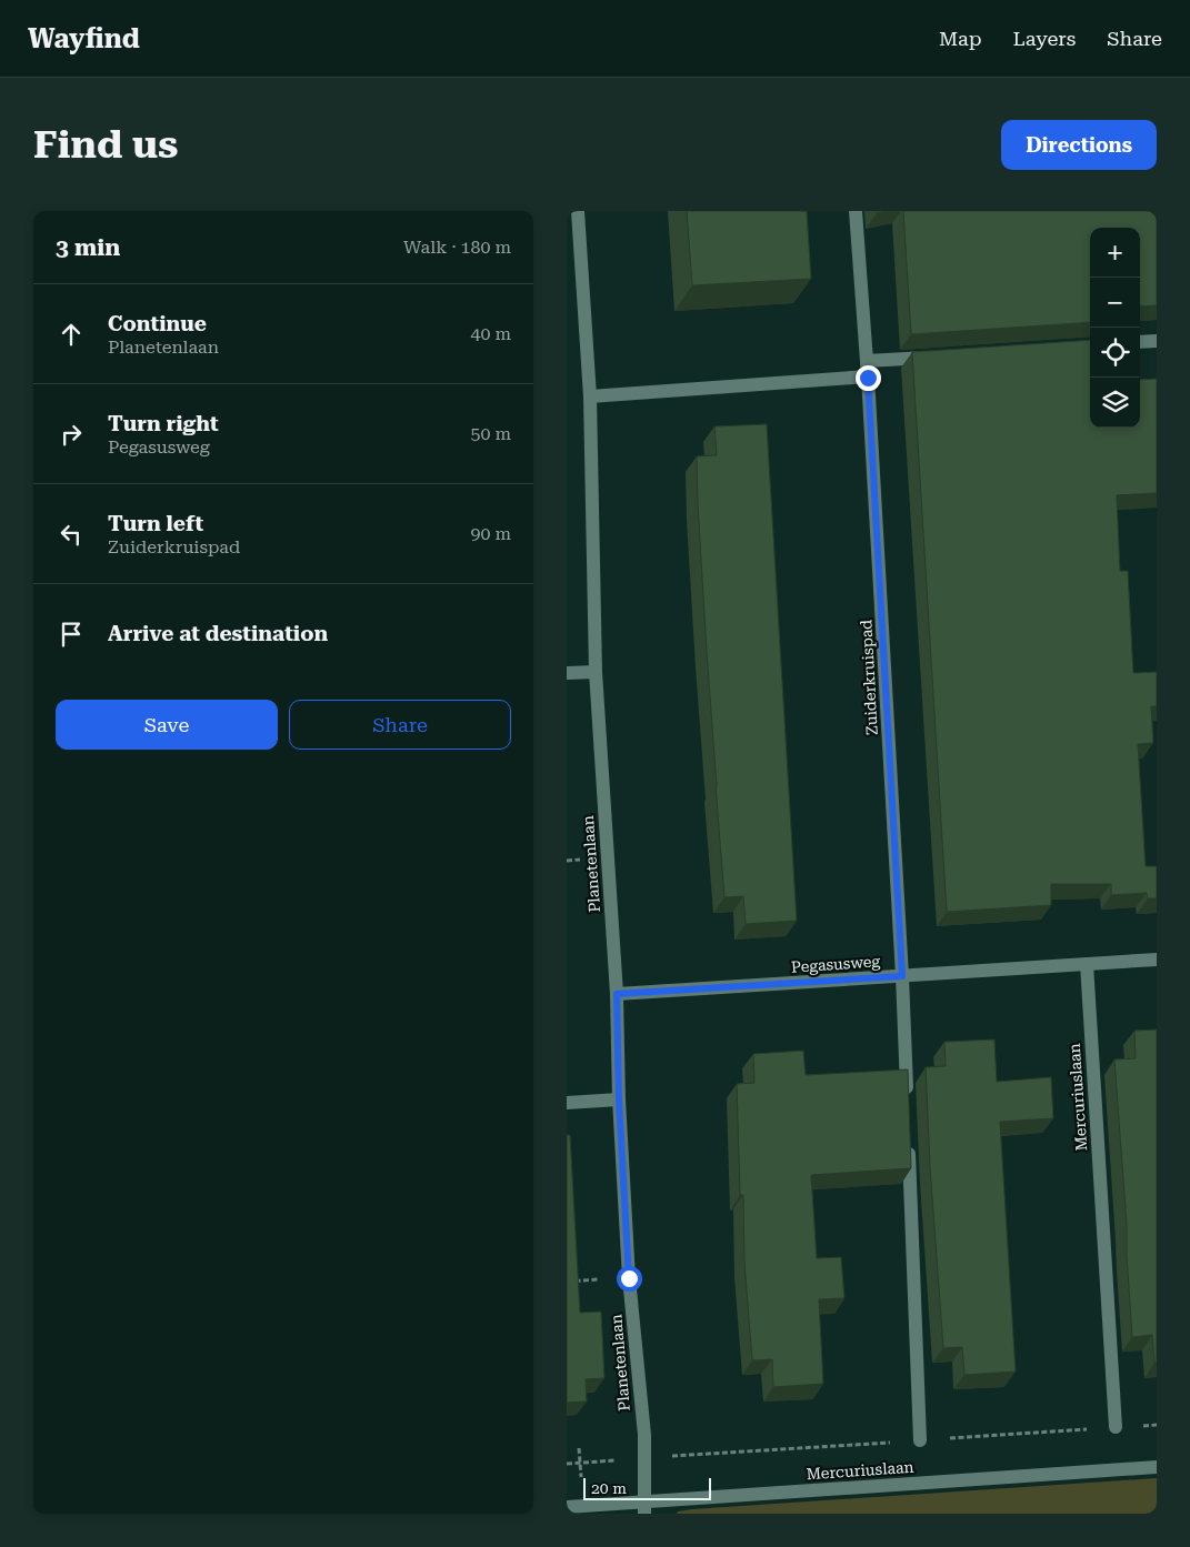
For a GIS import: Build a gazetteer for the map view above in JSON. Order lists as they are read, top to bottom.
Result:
{
  "streets": {
    "street": [
      "Zuiderkruispad",
      "Planetenlaan",
      "Pegasusweg",
      "Mercuriuslaan"
    ]
  },
  "crossings": [
    ["Zuiderkruispad", "Pegasusweg"],
    ["Planetenlaan", "Pegasusweg"],
    ["Planetenlaan", "Mercuriuslaan"],
    ["Pegasusweg", "Mercuriuslaan"]
  ],
  "scale_bar": "20 m",
  "page": {
    "header": "Wayfind",
    "nav": ["Map", "Layers", "Share"],
    "buttons": [
      "Directions",
      ["Save", "Share"]
    ],
    "title": "Find us",
    "heading": ["3 min", "Walk · 180 m"],
    "map_buttons": ["+", "−"],
    "list": [
      ["Continue", "Planetenlaan", "40 m"],
      ["Turn right", "Pegasusweg", "50 m"],
      ["Turn left", "Zuiderkruispad", "90 m"],
      "Arrive at destination"
    ],
    "scale": "20 m"
  }
}
